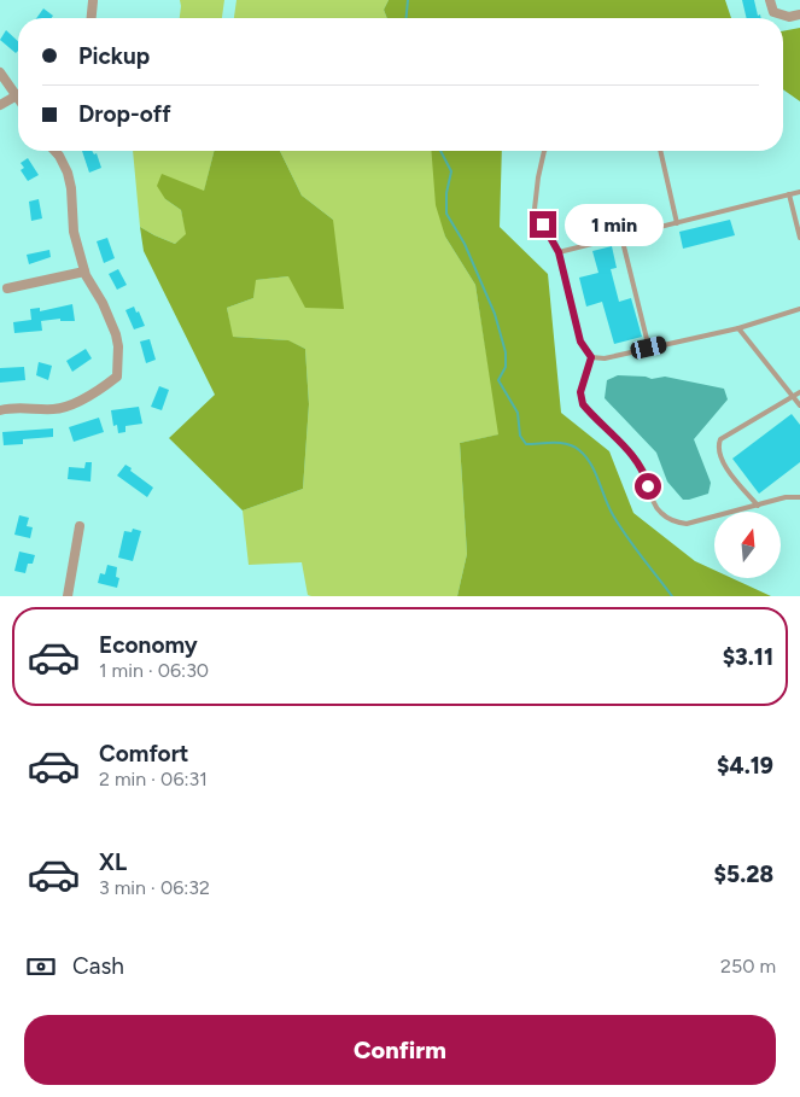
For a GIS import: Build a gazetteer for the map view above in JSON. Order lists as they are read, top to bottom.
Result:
{
  "north": "top",
  "page": {
    "banner": ["Pickup", "Drop-off"],
    "bubble": "1 min",
    "list": [
      {
        "name": "Economy",
        "note": "1 min · 06:30",
        "value": "$3.11"
      },
      {
        "name": "Comfort",
        "note": "2 min · 06:31",
        "value": "$4.19"
      },
      {
        "name": "XL",
        "note": "3 min · 06:32",
        "value": "$5.28"
      }
    ],
    "pay": ["Cash", "250 m"],
    "buttons": "Confirm"
  }
}
